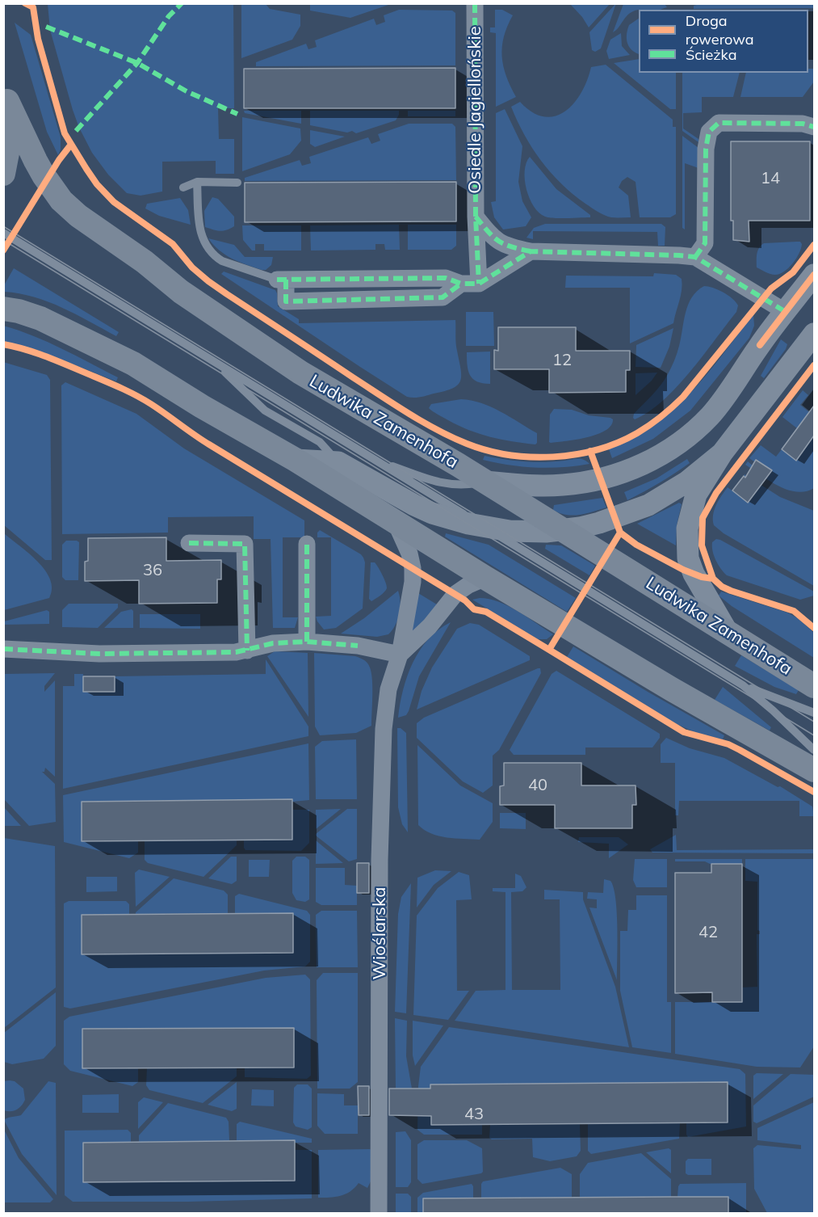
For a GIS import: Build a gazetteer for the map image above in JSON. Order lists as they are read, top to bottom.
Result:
{
  "streets": {
    "main road": ["Ludwika Zamenhofa"],
    "street": ["Osiedle Jagiellońskie", "Wioślarska"]
  },
  "house_numbers": [
    "14",
    "12",
    "36",
    "40",
    "42",
    "43"
  ],
  "legend": ["Droga rowerowa", "Ścieżka"]
}
